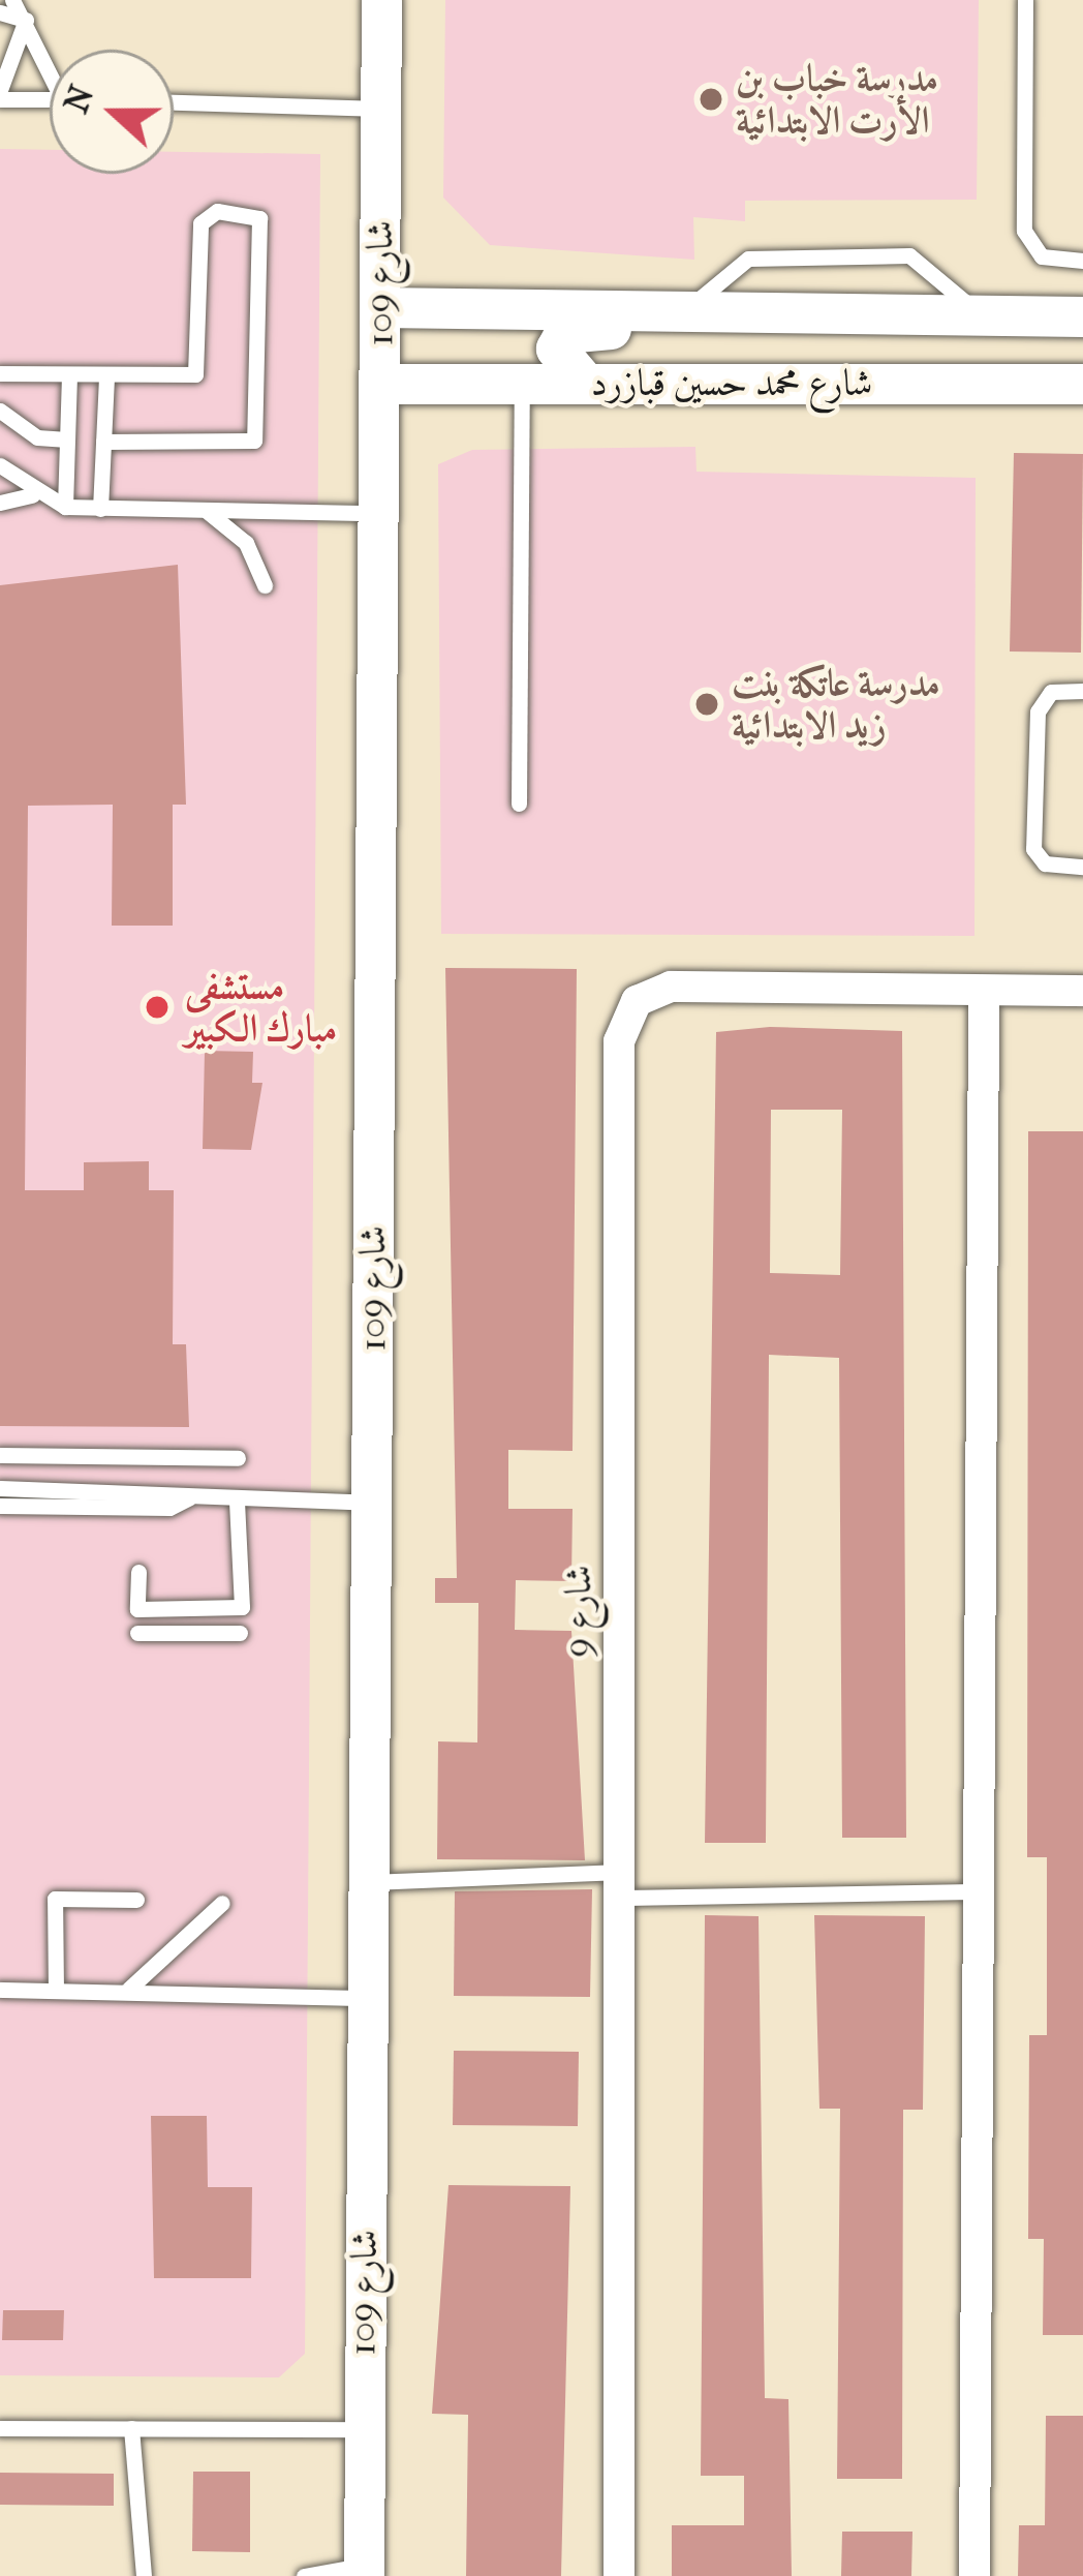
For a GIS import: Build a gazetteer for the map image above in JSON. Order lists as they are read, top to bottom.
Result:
{
  "streets": {
    "street": ["شارع 109", "شارع محمد حسين قبازرد", "شارع 9"]
  },
  "crossings": [
    ["شارع 109", "شارع محمد حسين قبازرد"]
  ],
  "places": ["مدرسة خباب بن الأرت الابتدائية", "مدرسة عاتكة بنت زيد الابتدائية", "مستشفى مبارك الكبير"],
  "north": "left"
}
